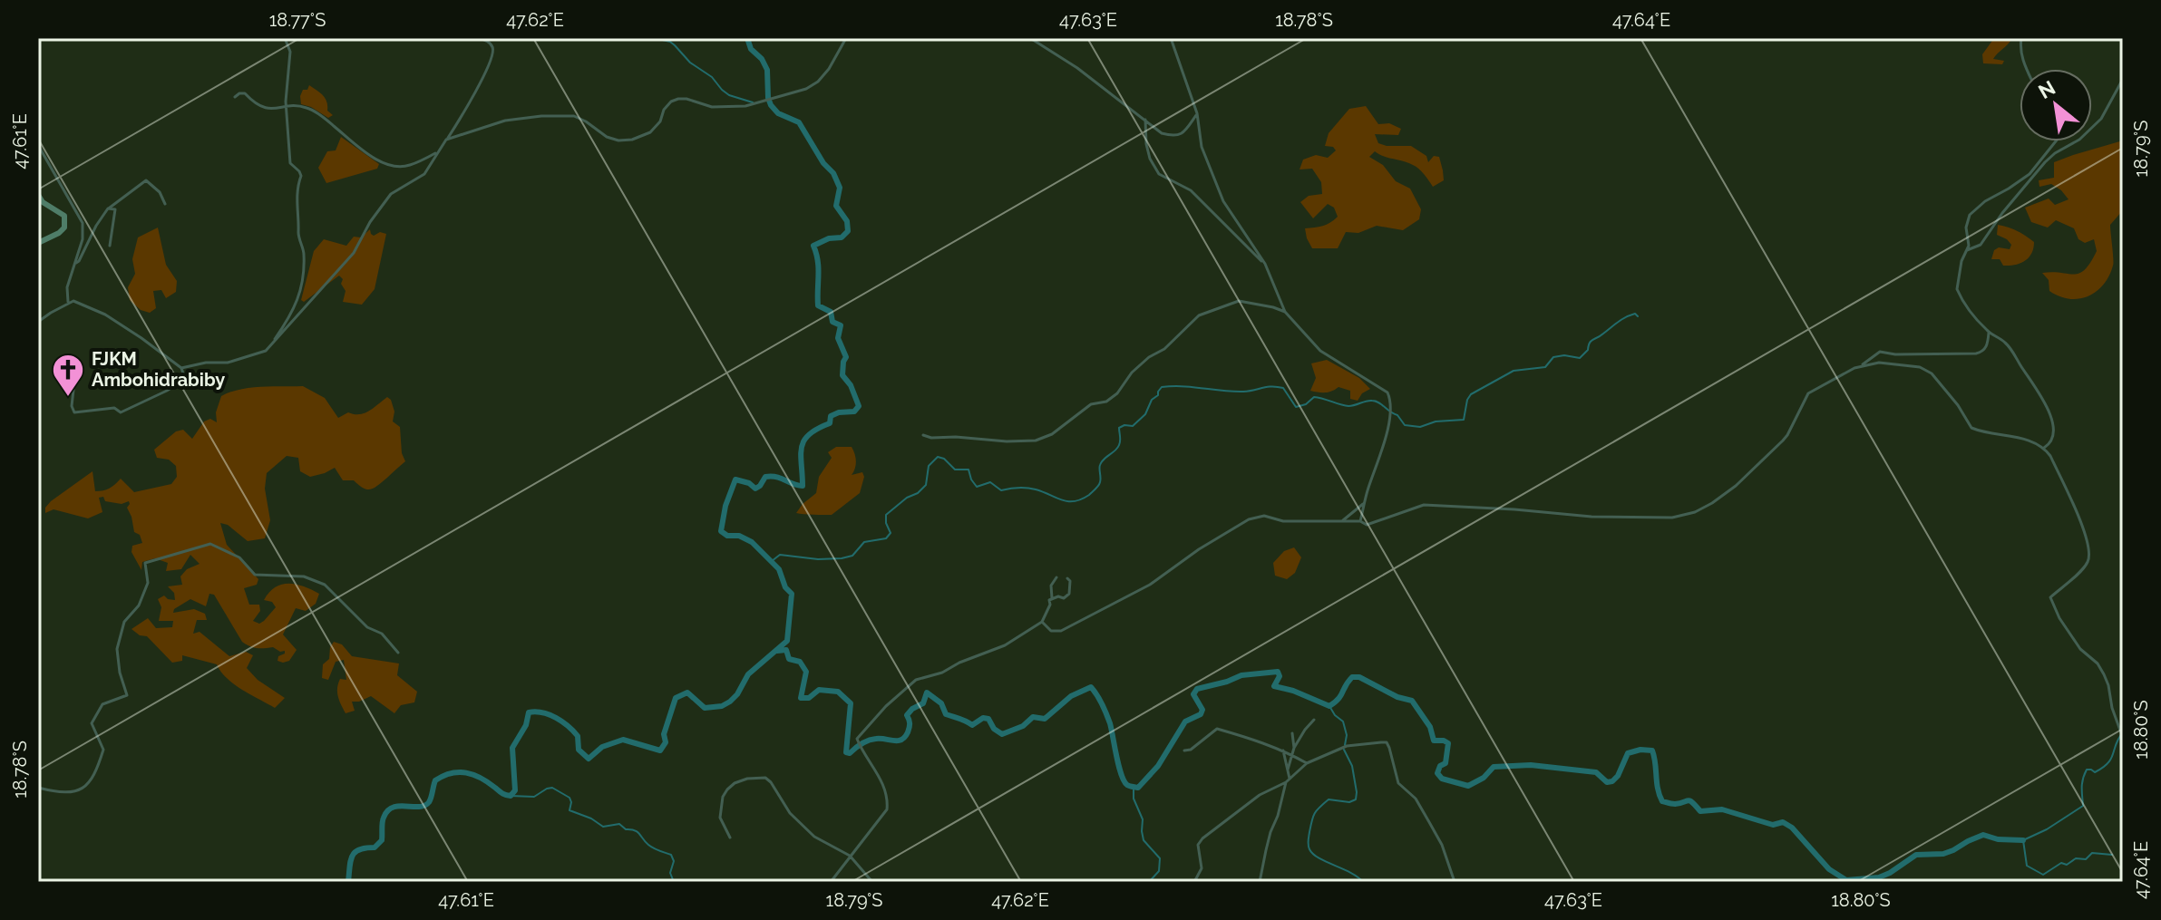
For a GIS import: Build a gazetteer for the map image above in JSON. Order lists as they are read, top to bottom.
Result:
{
  "places": {
    "church": ["FJKM Ambohidrabiby"]
  },
  "north": "top left",
  "coordinates": [
    "18.77°S",
    "47.62°E",
    "47.63°E",
    "18.78°S",
    "47.64°E",
    "47.61°E",
    "18.79°S",
    "18.80°S"
  ]
}
